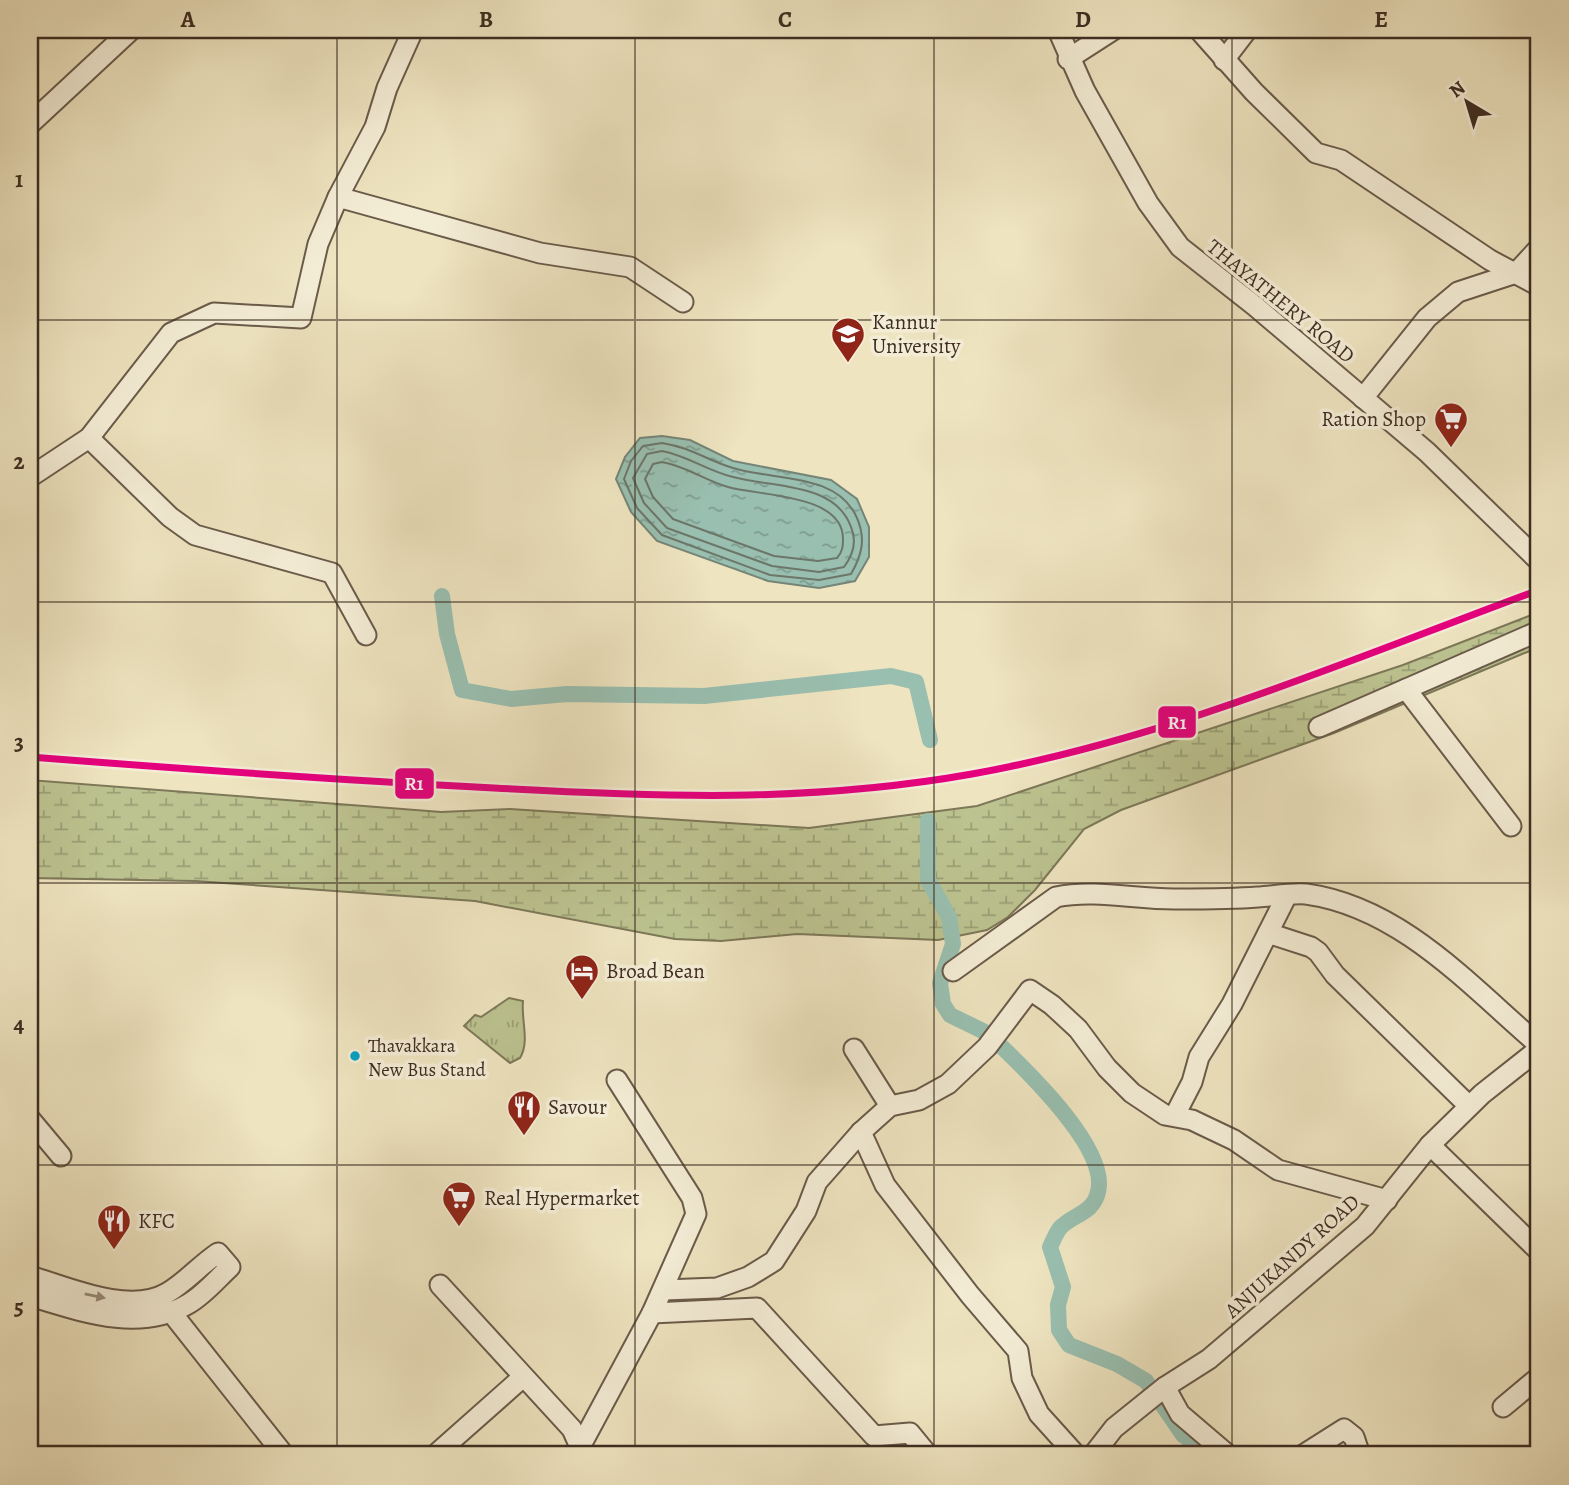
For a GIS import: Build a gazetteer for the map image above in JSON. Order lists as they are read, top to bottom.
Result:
{
  "streets": {
    "street": ["THAYATHERY ROAD", "ANJUKANDY ROAD"]
  },
  "places": {
    "school or university": ["Kannur University"],
    "supermarket": ["Ration Shop", "Real Hypermarket"],
    "hotel": ["Broad Bean"],
    "other": ["Thavakkara New Bus Stand"],
    "restaurant": ["Savour", "KFC"]
  },
  "lines": ["transit line R1"],
  "north": "top left",
  "grid": {
    "columns": [
      "A",
      "B",
      "C",
      "D",
      "E"
    ],
    "rows": [
      "1",
      "2",
      "3",
      "4",
      "5"
    ]
  }
}
